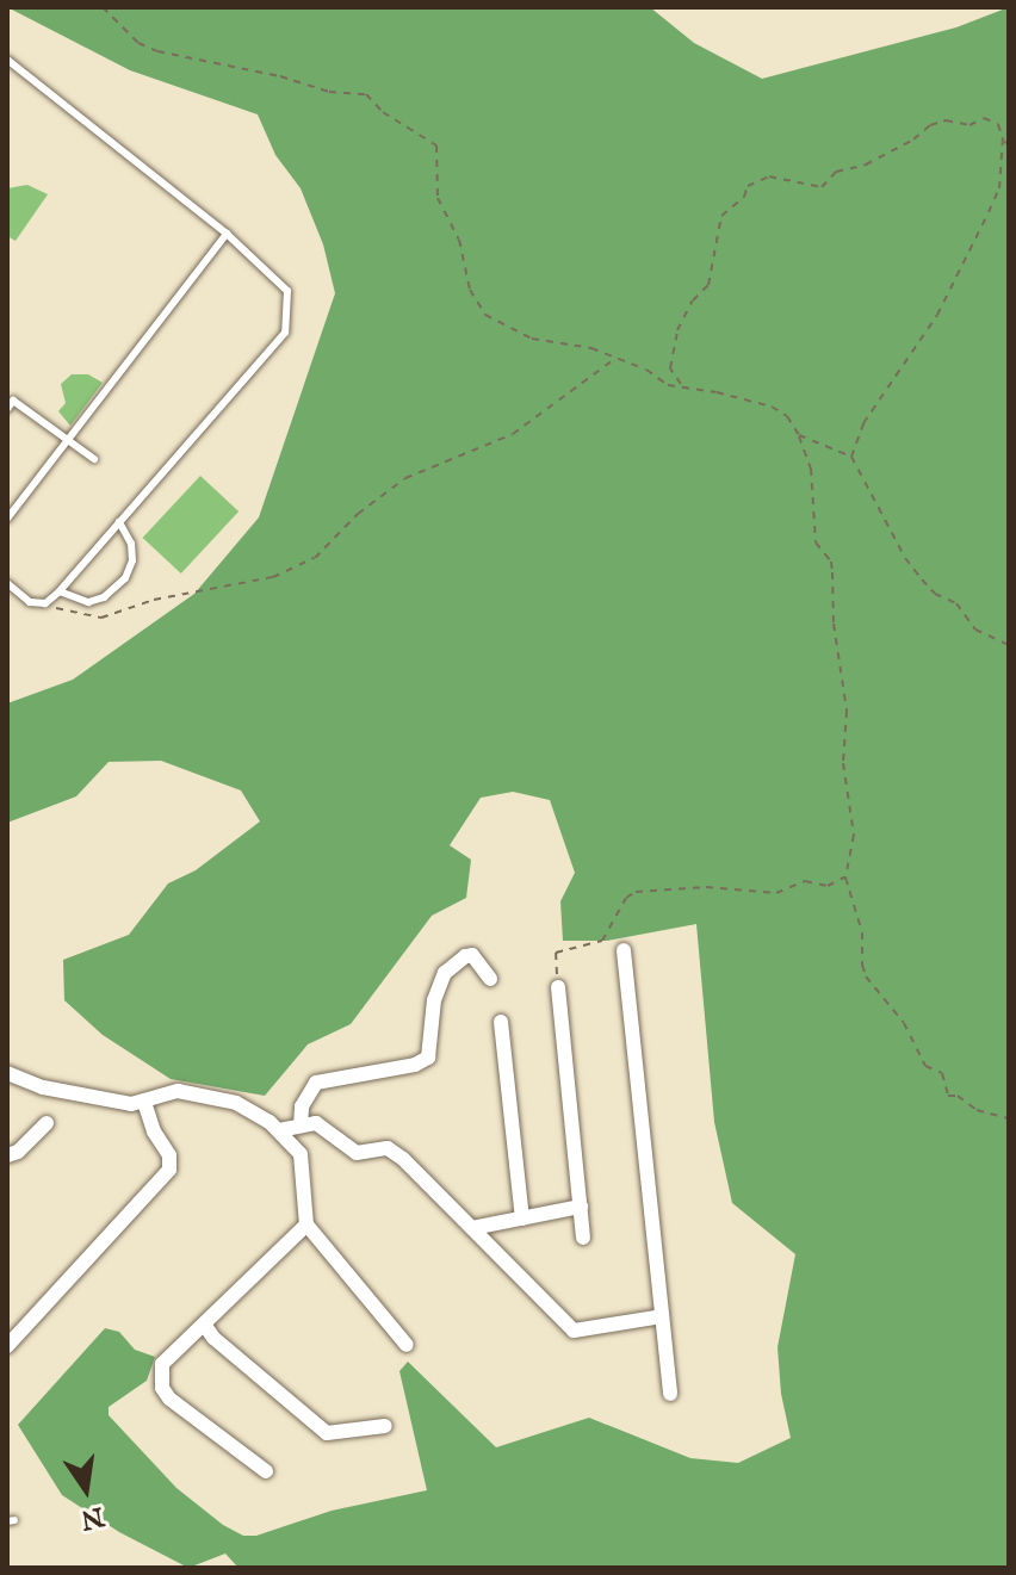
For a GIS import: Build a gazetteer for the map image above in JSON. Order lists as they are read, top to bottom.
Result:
{
  "north": "bottom"
}
